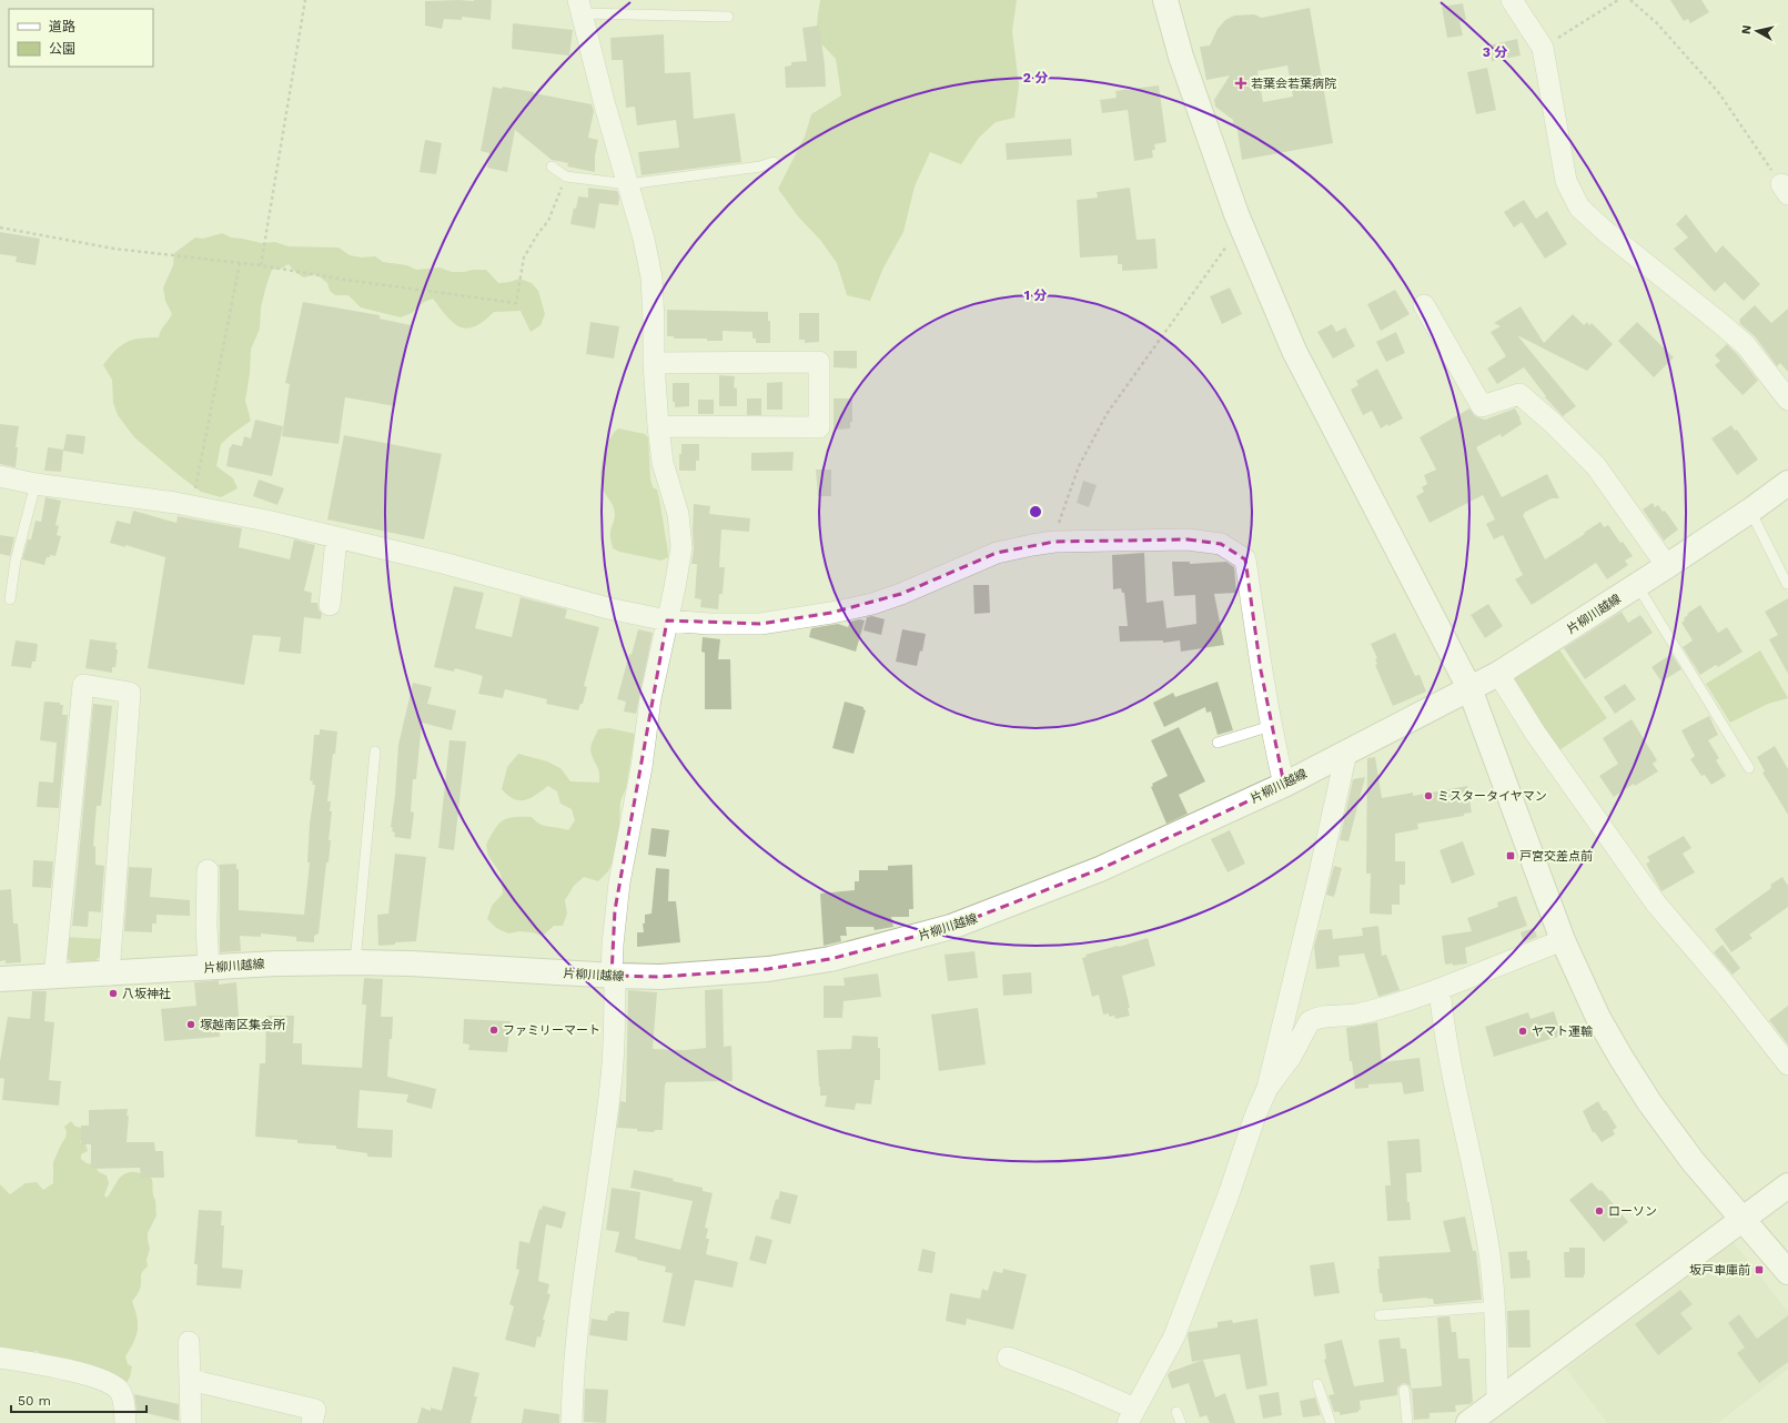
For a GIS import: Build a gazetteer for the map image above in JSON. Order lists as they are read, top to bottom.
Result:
{
  "streets": {
    "main road": ["片柳川越線"]
  },
  "places": {
    "health": ["若葉会若葉病院"],
    "other": [
      "ミスタータイヤマン",
      "八坂神社",
      "塚越南区集会所",
      "ファミリーマート",
      "ヤマト運輸",
      "ローソン"
    ],
    "transit": ["戸宮交差点前", "坂戸車庫前"]
  },
  "legend": ["道路", "公園"],
  "scale_bar": "50 m",
  "north": "left",
  "rings": ["3 分", "2 分", "1 分"]
}
